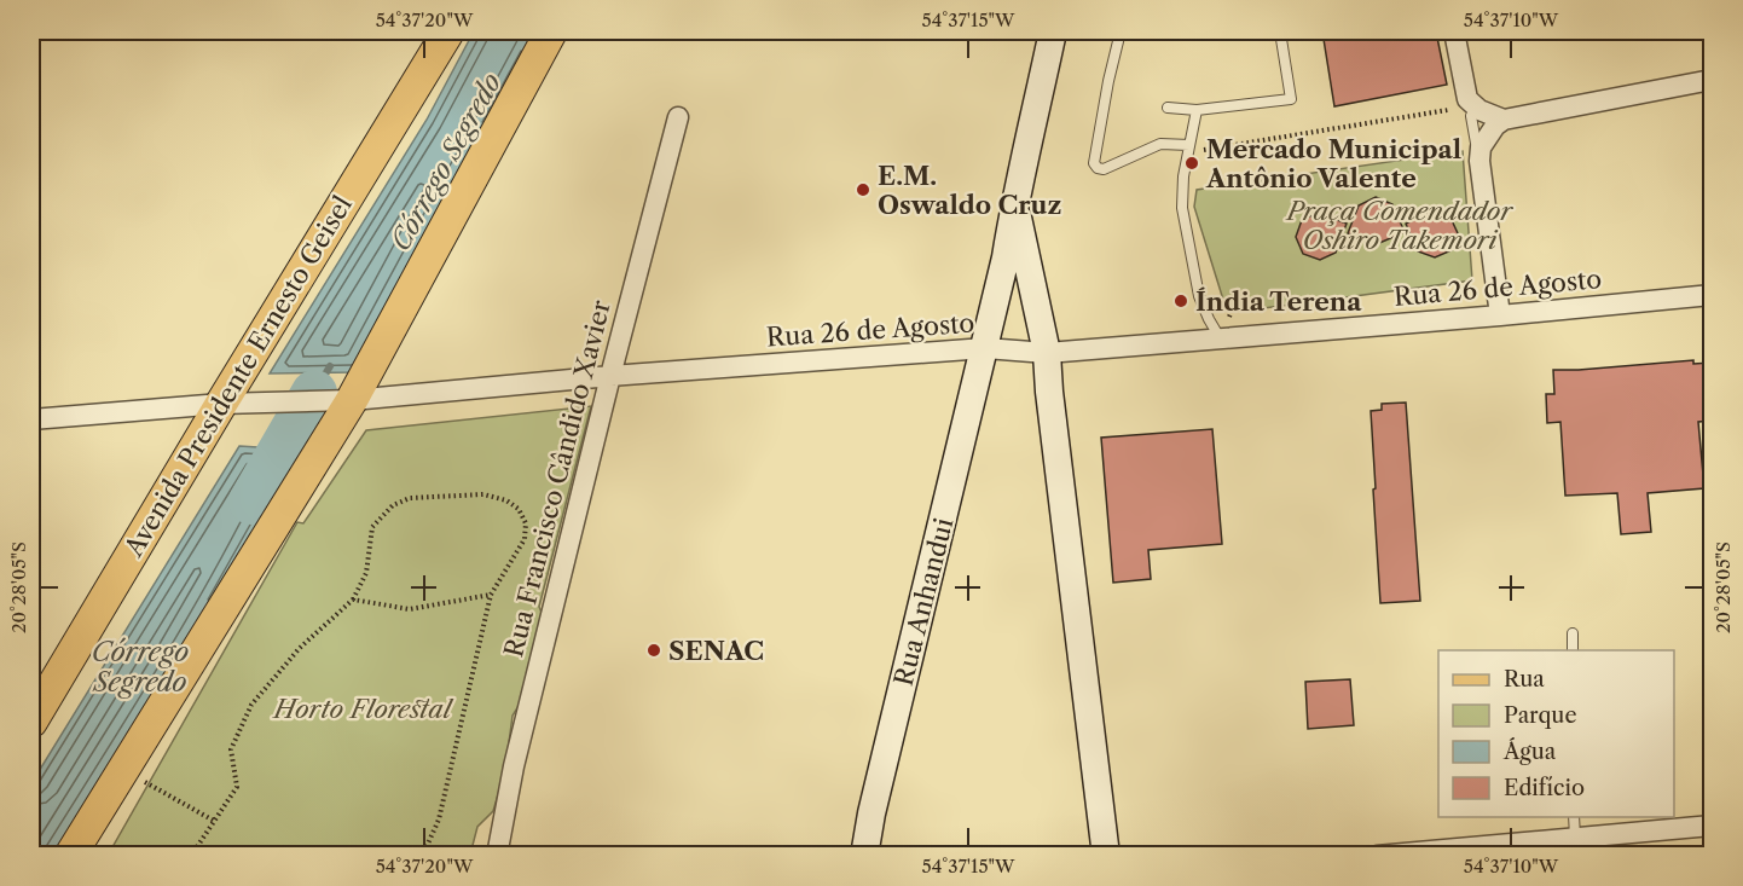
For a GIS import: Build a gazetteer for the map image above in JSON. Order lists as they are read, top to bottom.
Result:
{
  "streets": {
    "main road": ["Avenida Presidente Ernesto Geisel"],
    "street": ["Rua 26 de Agosto", "Rua Francisco Cândido Xavier", "Rua Anhandui"]
  },
  "crossings": [
    ["Rua 26 de Agosto", "Avenida Presidente Ernesto Geisel"],
    ["Rua 26 de Agosto", "Rua Francisco Cândido Xavier"],
    ["Rua 26 de Agosto", "Rua Anhandui"]
  ],
  "water": ["Córrego Segredo"],
  "parks": ["Praça Comendador Oshiro Takemori", "Horto Florestal"],
  "places": [
    "Mercado Municipal Antônio Valente",
    "E.M. Oswaldo Cruz",
    "Índia Terena",
    "SENAC"
  ],
  "legend": [
    "Rua",
    "Parque",
    "Água",
    "Edifício"
  ],
  "coordinates": [
    "54°37'20\"W",
    "54°37'15\"W",
    "54°37'10\"W",
    "20°28'05\"S"
  ]
}
